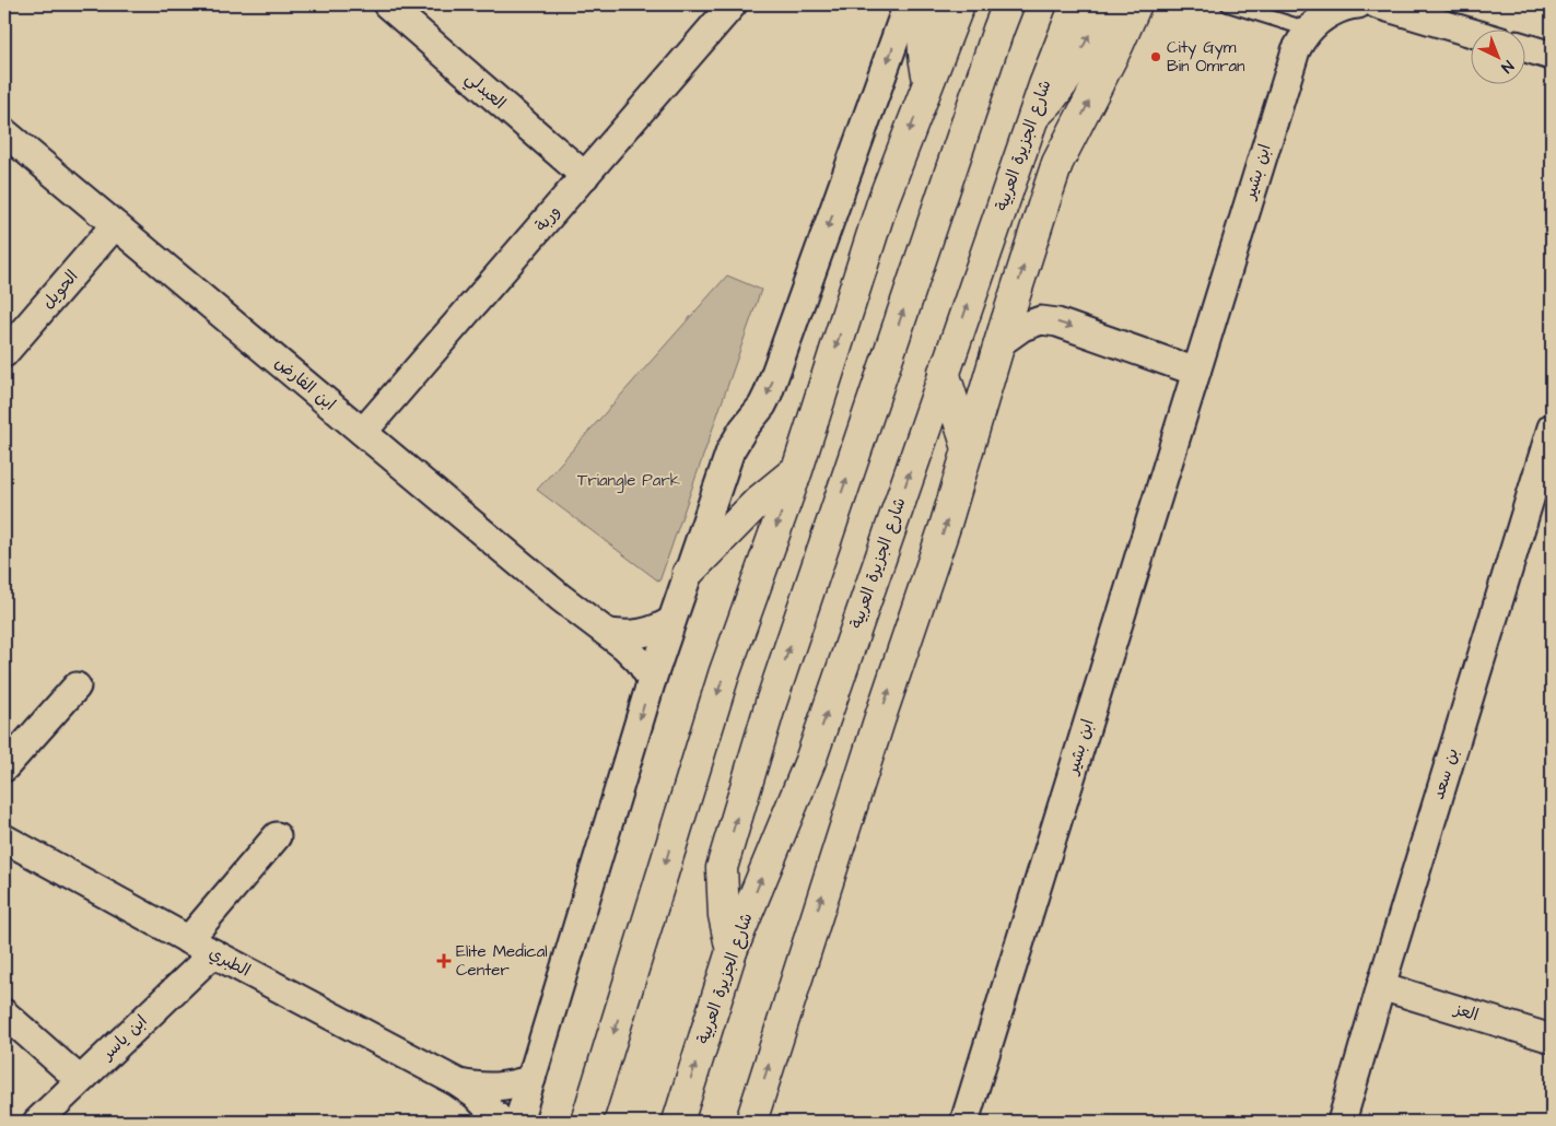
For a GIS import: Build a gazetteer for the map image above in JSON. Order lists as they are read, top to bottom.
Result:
{
  "streets": {
    "main road": ["شارع الجزيرة العربية"],
    "street": [
      "العبدلي",
      "ابن بشير",
      "وربة",
      "الحويل",
      "ابن الفارض",
      "بن سعد",
      "الطبري",
      "العز",
      "ابن ياسر"
    ]
  },
  "crossings": [
    ["العبدلي", "وربة"],
    ["وربة", "ابن الفارض"],
    ["الحويل", "ابن الفارض"],
    ["بن سعد", "العز"],
    ["الطبري", "ابن ياسر"]
  ],
  "parks": ["Triangle Park"],
  "places": {
    "other": ["City Gym Bin Omran"],
    "health": ["Elite Medical Center"]
  },
  "north": "bottom right"
}
